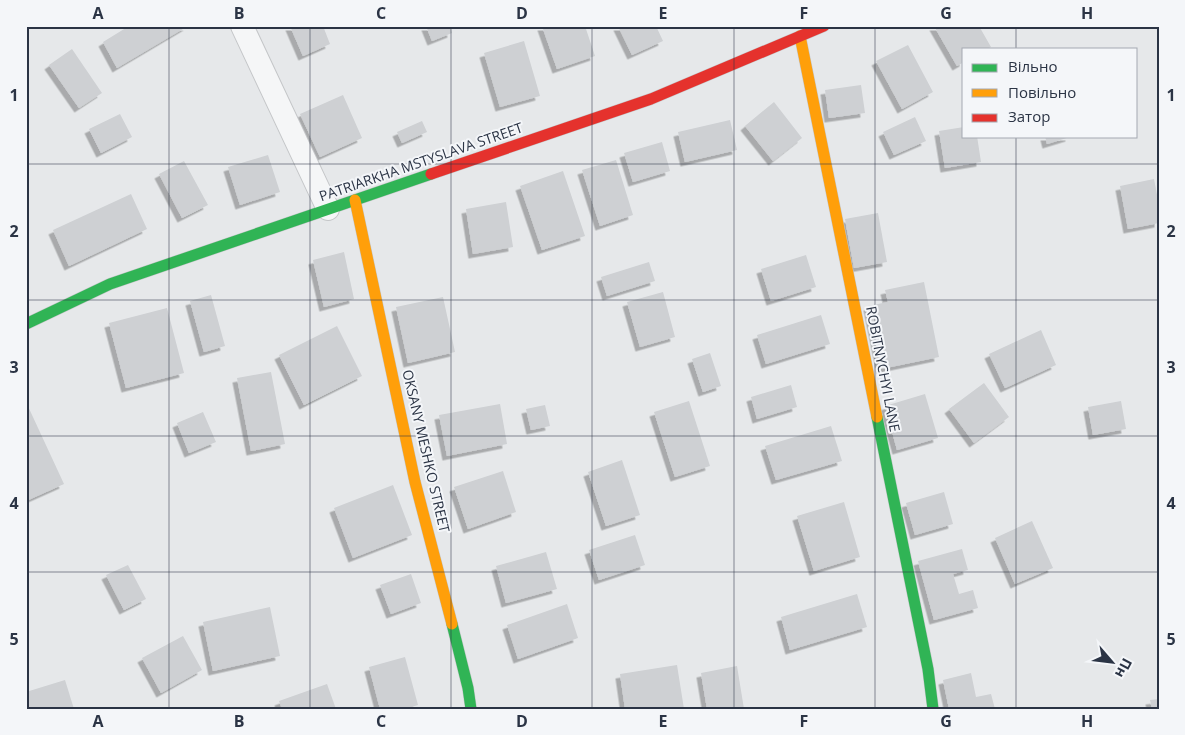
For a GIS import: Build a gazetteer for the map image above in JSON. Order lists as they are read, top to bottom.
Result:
{
  "streets": {
    "street": ["PATRIARKHA MSTYSLAVA STREET", "ROBITNYCHYI LANE", "OKSANY MESHKO STREET"]
  },
  "crossings": [
    ["PATRIARKHA MSTYSLAVA STREET", "ROBITNYCHYI LANE"],
    ["PATRIARKHA MSTYSLAVA STREET", "OKSANY MESHKO STREET"]
  ],
  "legend": ["Вільно", "Повільно", "Затор"],
  "north": "bottom right",
  "grid": {
    "columns": [
      "A",
      "B",
      "C",
      "D",
      "E",
      "F",
      "G",
      "H"
    ],
    "rows": [
      "1",
      "2",
      "3",
      "4",
      "5"
    ]
  }
}
